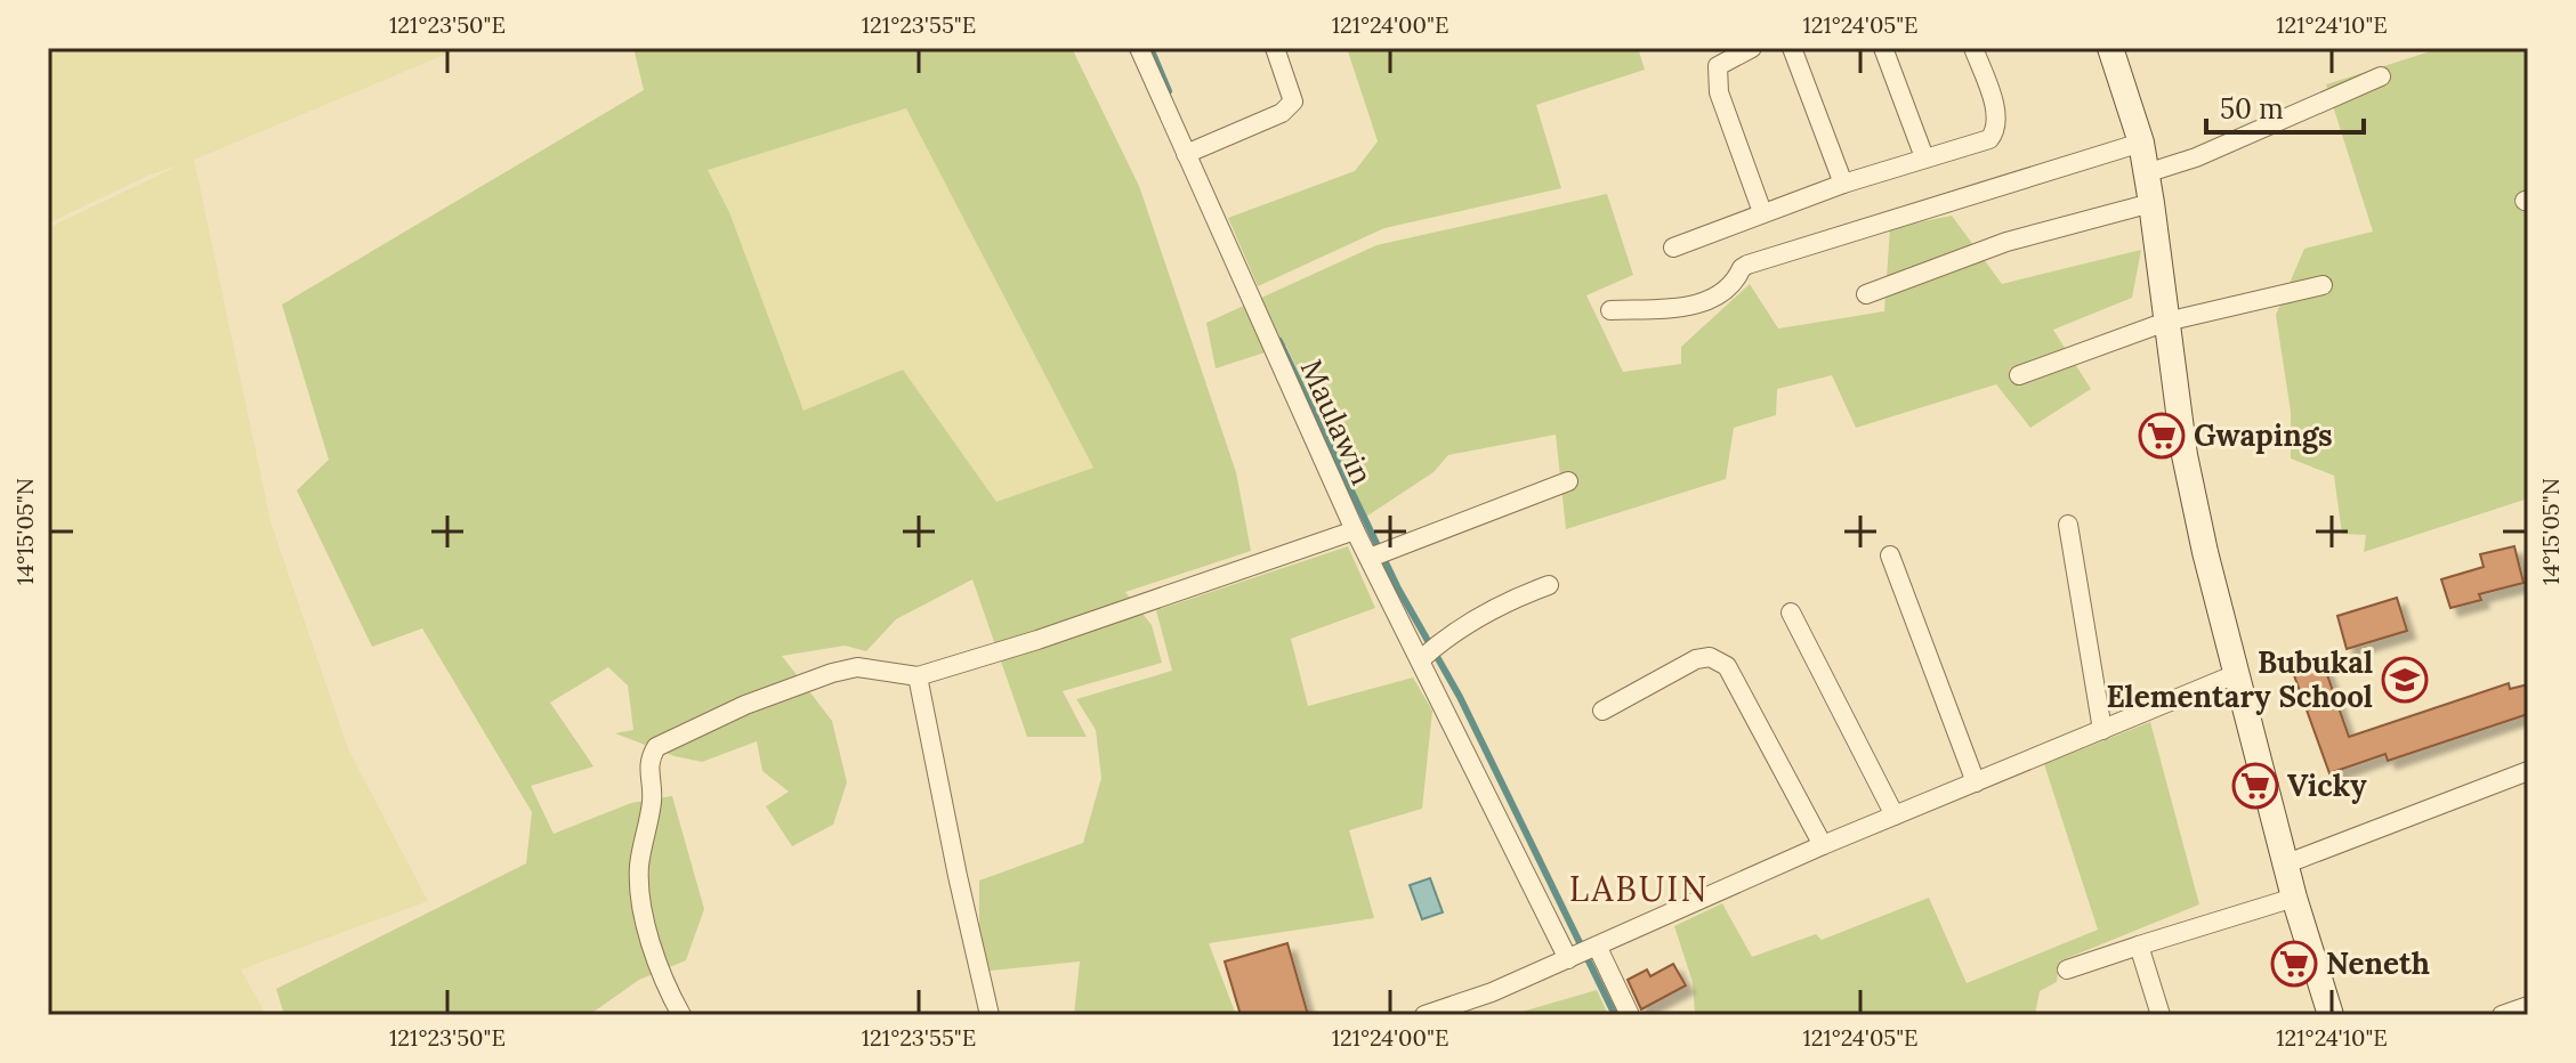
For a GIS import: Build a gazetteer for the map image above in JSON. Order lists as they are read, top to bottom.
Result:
{
  "streets": {
    "street": ["Maulawin"]
  },
  "districts": ["LABUIN"],
  "places": {
    "supermarket": ["Gwapings", "Vicky", "Neneth"],
    "school or university": ["Bubukal Elementary School"]
  },
  "scale_bar": "50 m",
  "coordinates": [
    "121°23'50\"E",
    "121°23'55\"E",
    "121°24'00\"E",
    "121°24'05\"E",
    "121°24'10\"E",
    "14°15'05\"N"
  ]
}
